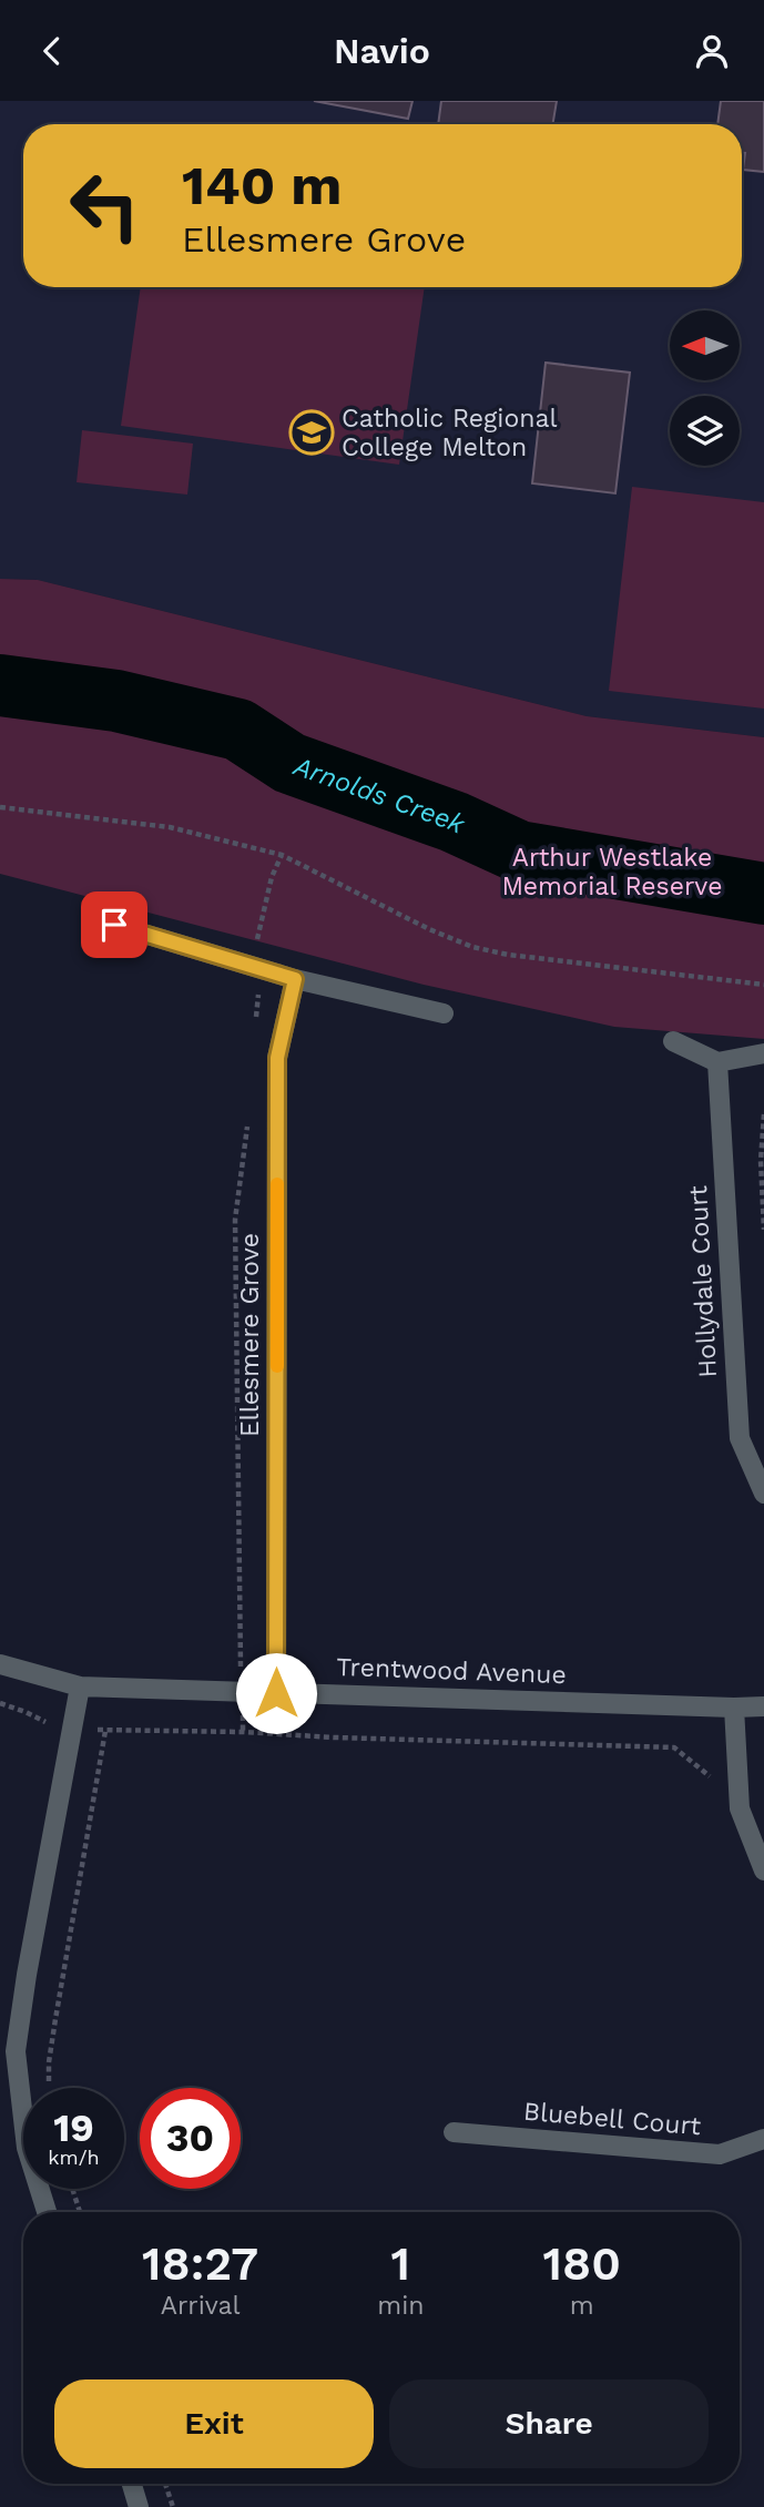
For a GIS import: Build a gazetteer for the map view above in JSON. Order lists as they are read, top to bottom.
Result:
{
  "streets": {
    "street": [
      "Hollydale Court",
      "Ellesmere Grove",
      "Trentwood Avenue",
      "Bluebell Court"
    ]
  },
  "crossings": [
    ["Ellesmere Grove", "Trentwood Avenue"]
  ],
  "water": ["Arnolds Creek"],
  "parks": ["Arthur Westlake Memorial Reserve"],
  "places": {
    "school or university": ["Catholic Regional College Melton"]
  },
  "north": "left",
  "page": {
    "header": "Navio",
    "turn": ["140 m", "Ellesmere Grove"],
    "speed": "19 km/h",
    "limit": "30",
    "eta": [
      "18:27",
      "Arrival",
      "1",
      "min",
      "180",
      "m"
    ],
    "buttons": ["Exit", "Share"]
  }
}
